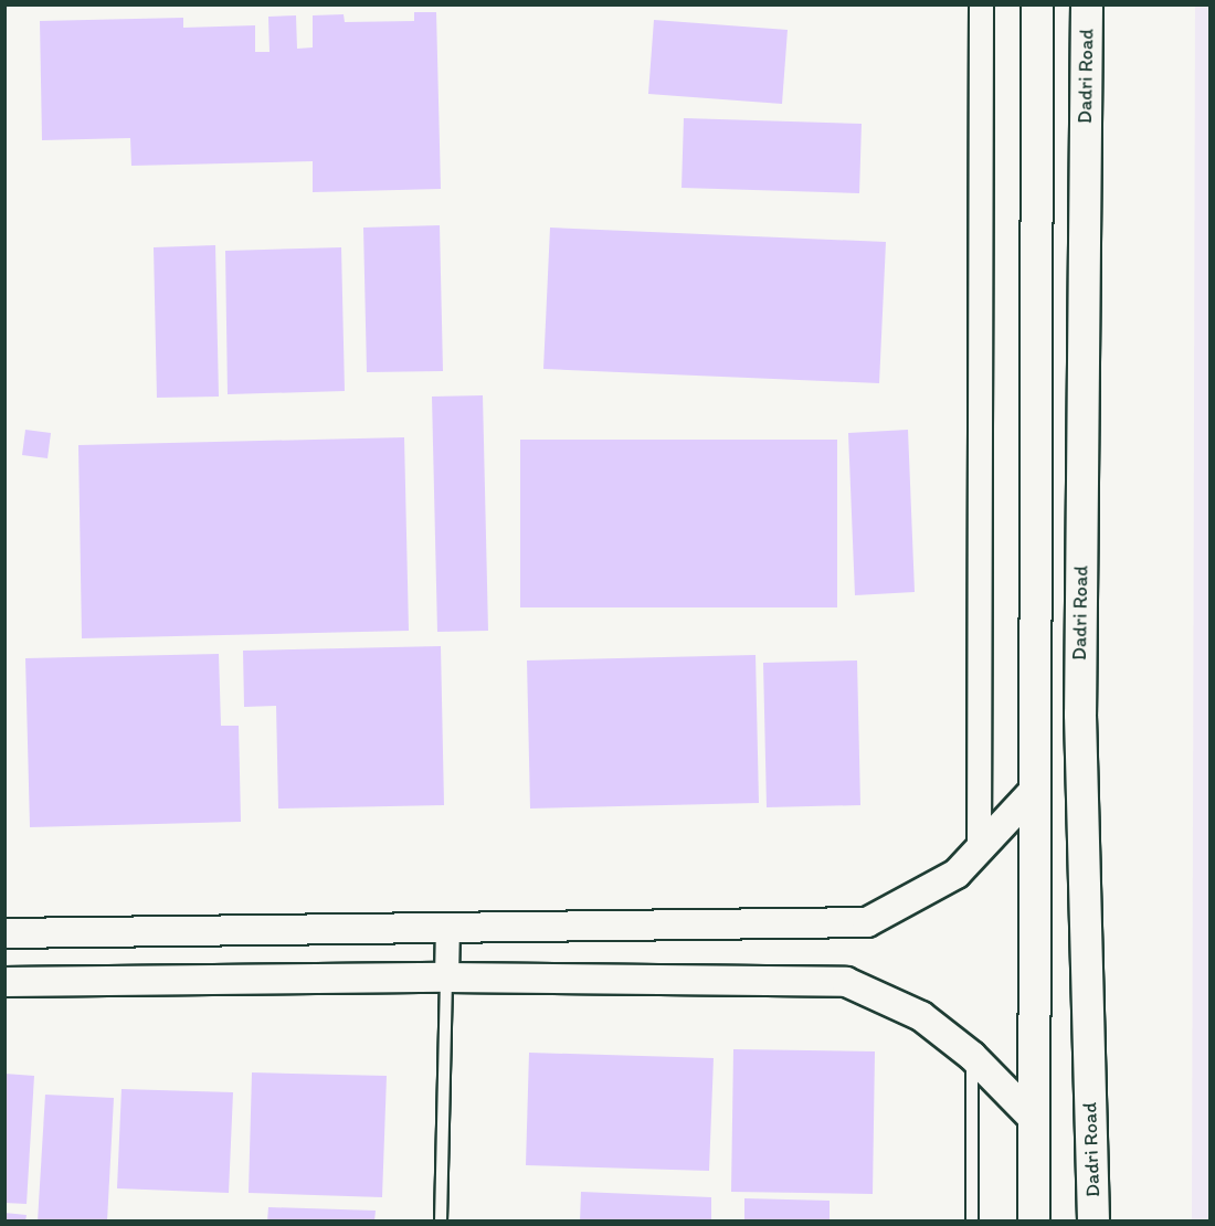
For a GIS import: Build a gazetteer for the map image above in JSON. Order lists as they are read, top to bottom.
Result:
{
  "streets": {
    "main road": ["Dadri Road"]
  }
}
